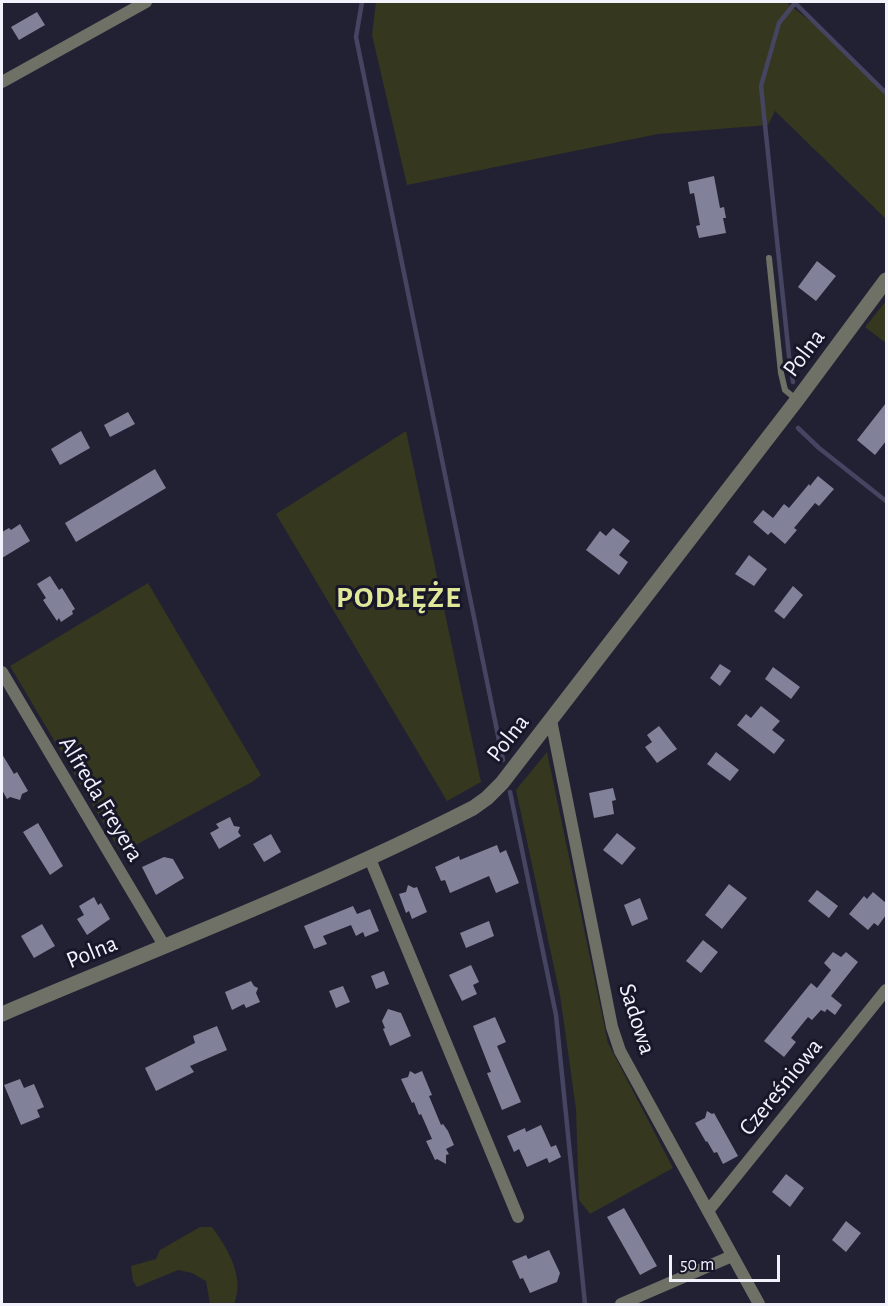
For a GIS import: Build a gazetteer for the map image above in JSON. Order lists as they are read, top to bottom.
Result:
{
  "streets": {
    "street": [
      "Polna",
      "Alfreda Freyera",
      "Sadowa",
      "Czereśniowa"
    ]
  },
  "crossings": [
    ["Polna", "Alfreda Freyera"],
    ["Polna", "Sadowa"],
    ["Sadowa", "Czereśniowa"]
  ],
  "districts": ["PODŁĘŻE"],
  "scale_bar": "50 m"
}
